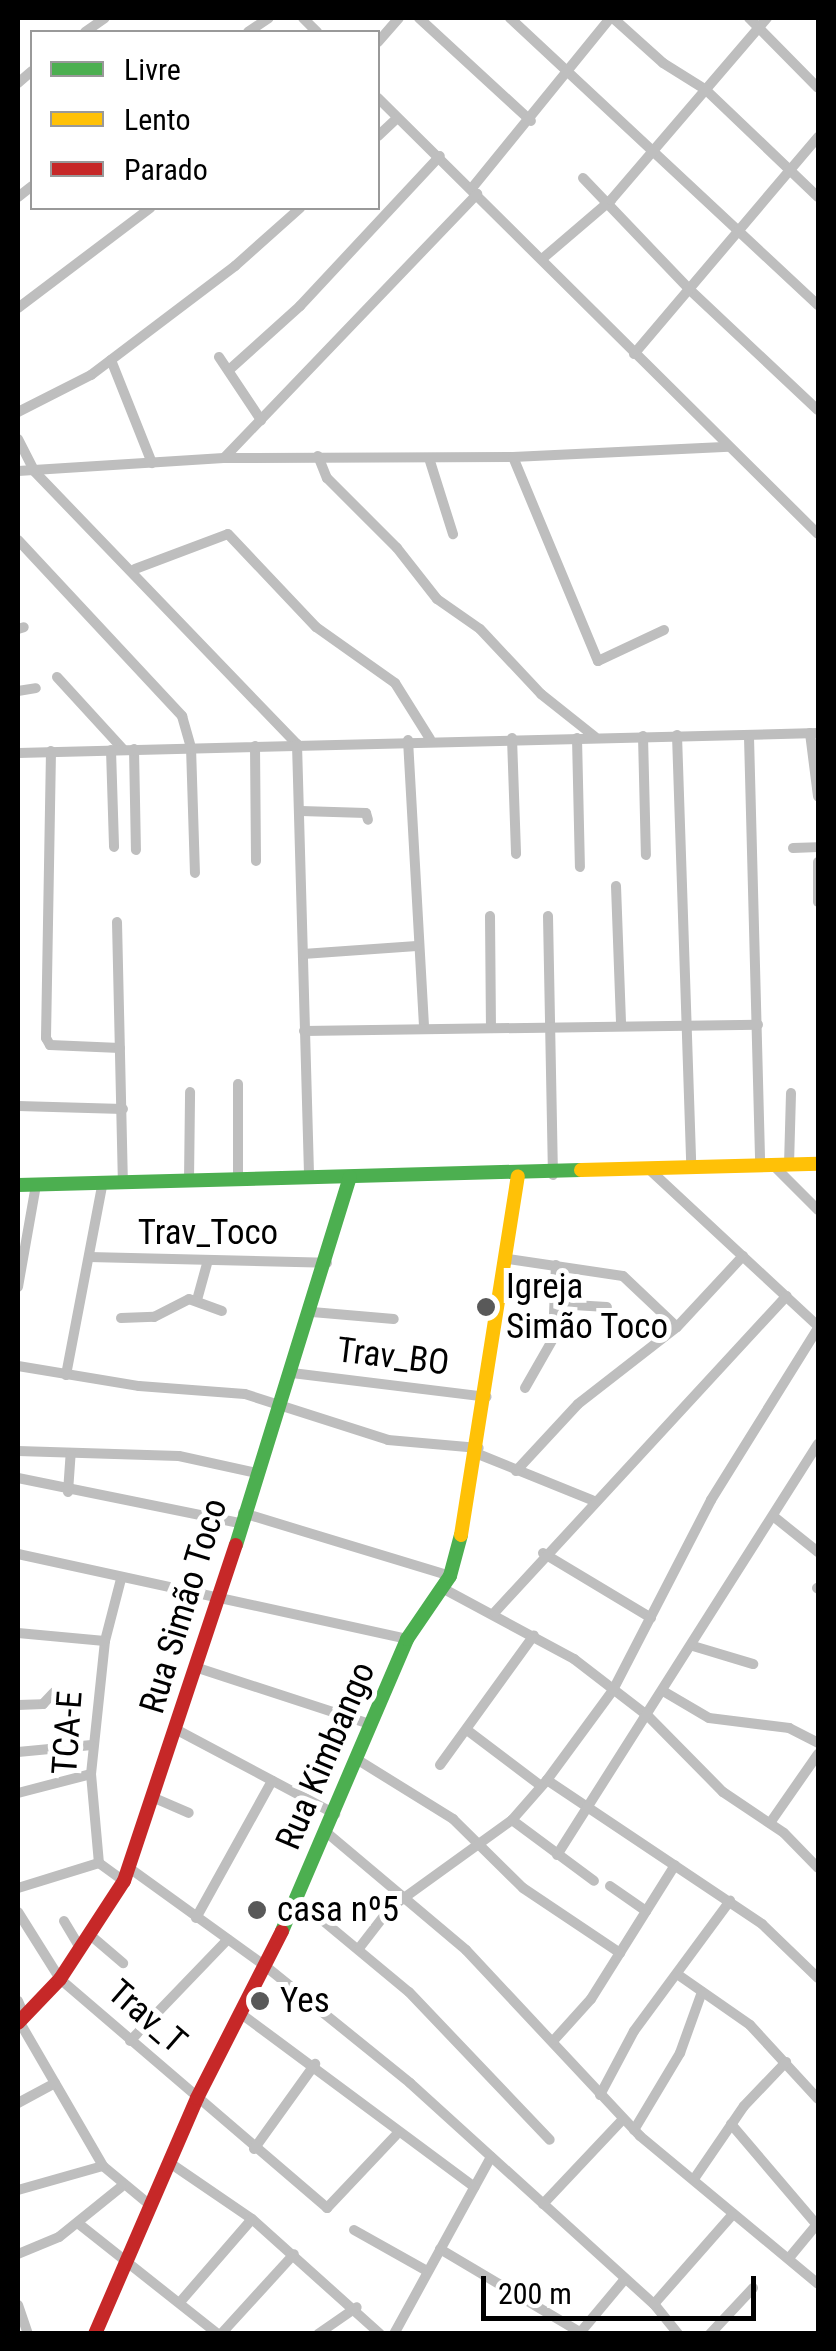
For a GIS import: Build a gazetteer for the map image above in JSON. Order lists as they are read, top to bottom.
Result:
{
  "streets": {
    "street": [
      "Trav_Toco",
      "Trav_BO",
      "Rua Simão Toco",
      "TCA-E",
      "Rua Kimbango",
      "Trav_T"
    ]
  },
  "crossings": [
    ["Trav_Toco", "Rua Simão Toco"],
    ["Trav_BO", "Rua Simão Toco"],
    ["Trav_BO", "Rua Kimbango"],
    ["Rua Simão Toco", "Trav_T"],
    ["Rua Kimbango", "Trav_T"]
  ],
  "places": ["Igreja Simão Toco", "casa nº5", "Yes"],
  "legend": ["Livre", "Lento", "Parado"],
  "scale_bar": "200 m"
}
